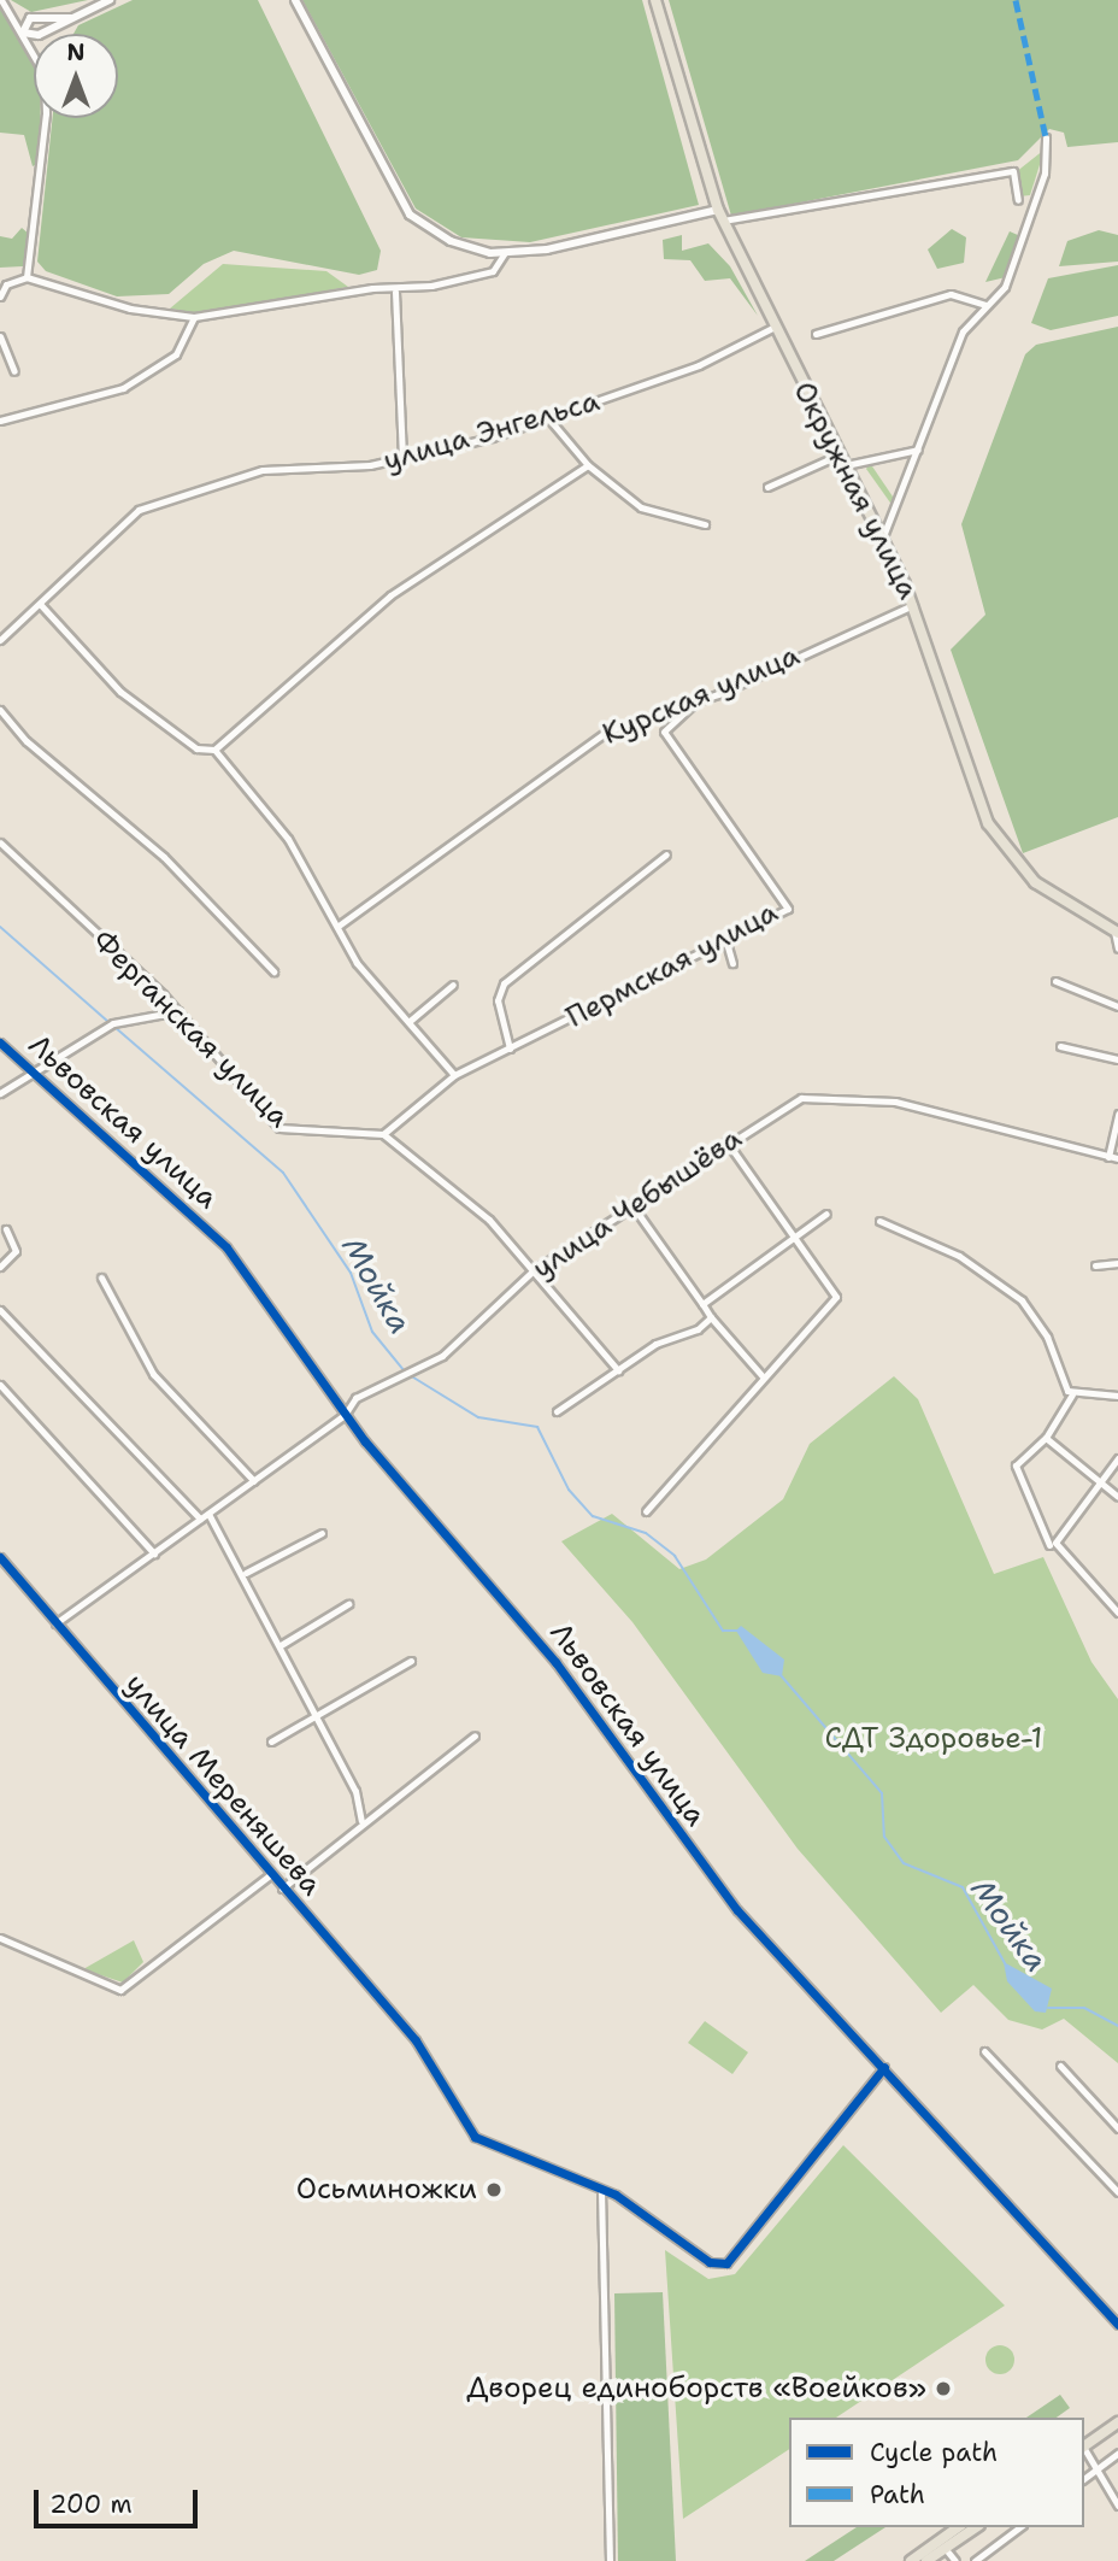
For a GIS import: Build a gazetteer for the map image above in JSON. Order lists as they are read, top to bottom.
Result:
{
  "streets": {
    "main road": ["Окружная улица"],
    "street": [
      "улица Энгельса",
      "Курская улица",
      "Пермская улица",
      "Ферганская улица",
      "Львовская улица",
      "улица Чебышёва",
      "улица Мереняшева"
    ]
  },
  "crossings": [
    ["улица Энгельса", "Окружная улица"],
    ["Окружная улица", "Курская улица"],
    ["Курская улица", "Пермская улица"],
    ["Пермская улица", "Ферганская улица"],
    ["Львовская улица", "улица Чебышёва"],
    ["Львовская улица", "улица Мереняшева"],
    ["улица Чебышёва", "улица Мереняшева"]
  ],
  "water": ["Мойка"],
  "parks": ["СДТ Здоровье-1"],
  "places": ["Осьминожки", "Дворец единоборств «Воейков»"],
  "legend": ["Cycle path", "Path"],
  "scale_bar": "200 m",
  "north": "top"
}
